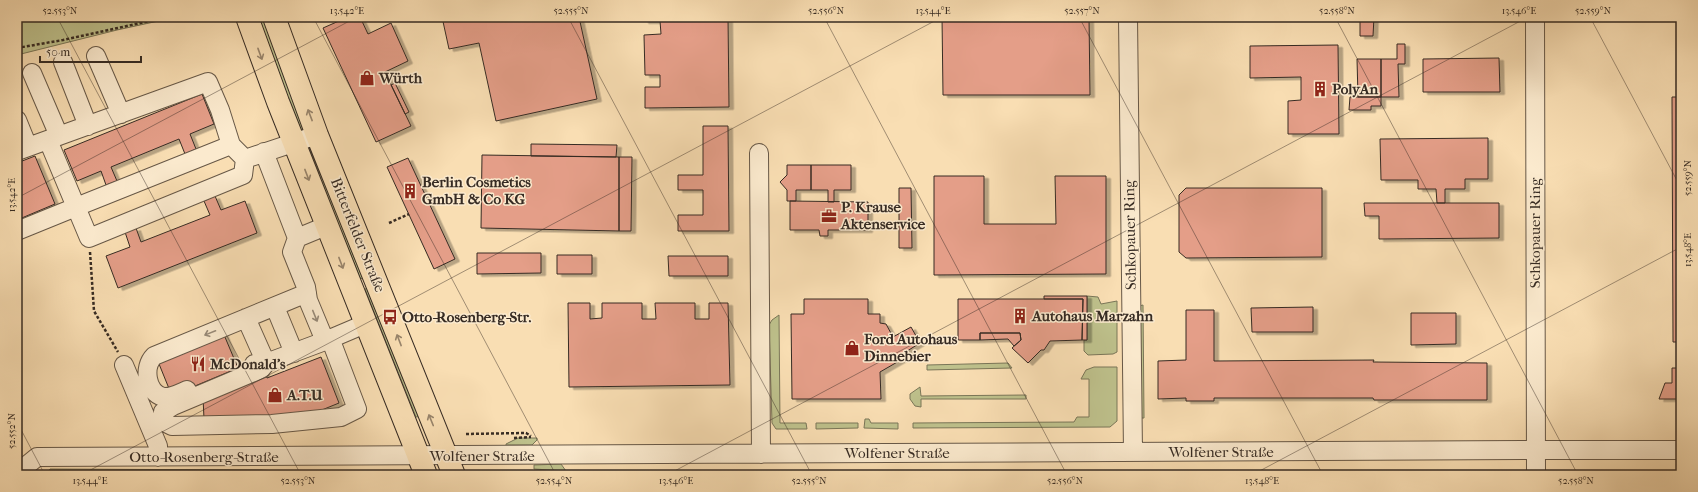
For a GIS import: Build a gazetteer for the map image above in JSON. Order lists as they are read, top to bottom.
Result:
{
  "streets": {
    "main road": ["Bitterfelder Straße"],
    "street": ["Schkopauer Ring", "Wolfener Straße", "Otto-Rosenberg-Straße"]
  },
  "crossings": [
    ["Schkopauer Ring", "Wolfener Straße"],
    ["Bitterfelder Straße", "Wolfener Straße"],
    ["Bitterfelder Straße", "Otto-Rosenberg-Straße"],
    ["Wolfener Straße", "Otto-Rosenberg-Straße"]
  ],
  "places": {
    "shop": ["Würth", "Ford Autohaus Dinnebier", "A.T.U"],
    "building": ["PolyAn", "Berlin Cosmetics GmbH & Co KG", "Autohaus Marzahn"],
    "office": ["P. Krause Aktenservice"],
    "bus stop": ["Otto-Rosenberg-Str."],
    "restaurant": ["McDonald's"]
  },
  "scale_bar": "50 m",
  "coordinates": [
    "52.553°N",
    "13.542°E",
    "52.555°N",
    "52.556°N",
    "13.544°E",
    "52.557°N",
    "52.558°N",
    "13.546°E",
    "52.559°N",
    "13.548°E",
    "52.552°N",
    "52.554°N"
  ]
}
